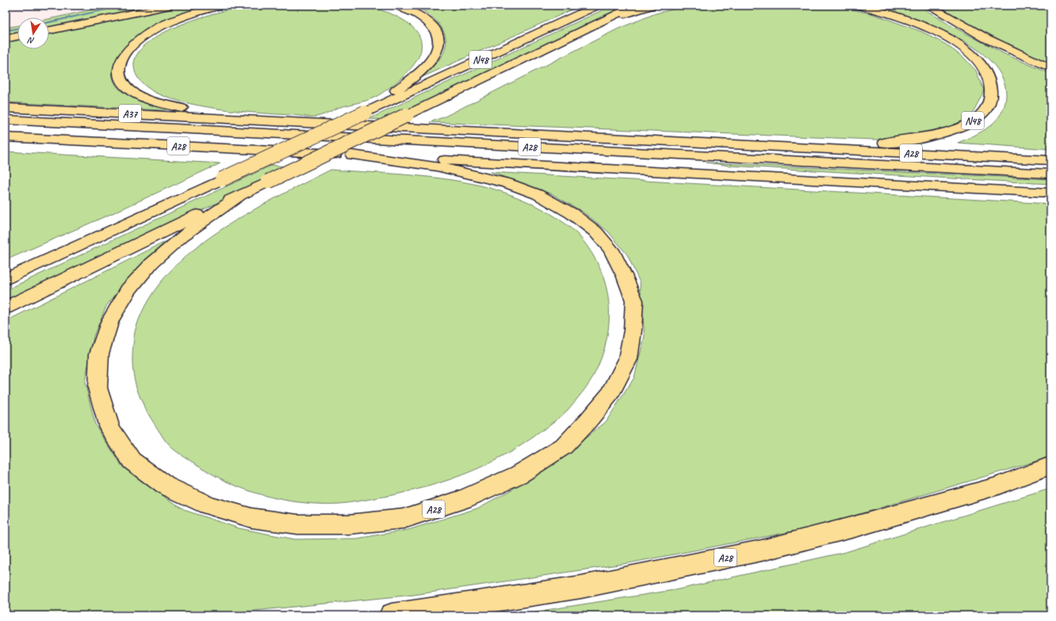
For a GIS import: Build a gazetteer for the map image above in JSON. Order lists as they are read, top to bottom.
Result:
{
  "streets": {
    "highway": ["N48", "A37", "A28"]
  },
  "crossings": [
    ["N48", "A28"],
    ["A37", "A28"]
  ],
  "north": "bottom"
}
